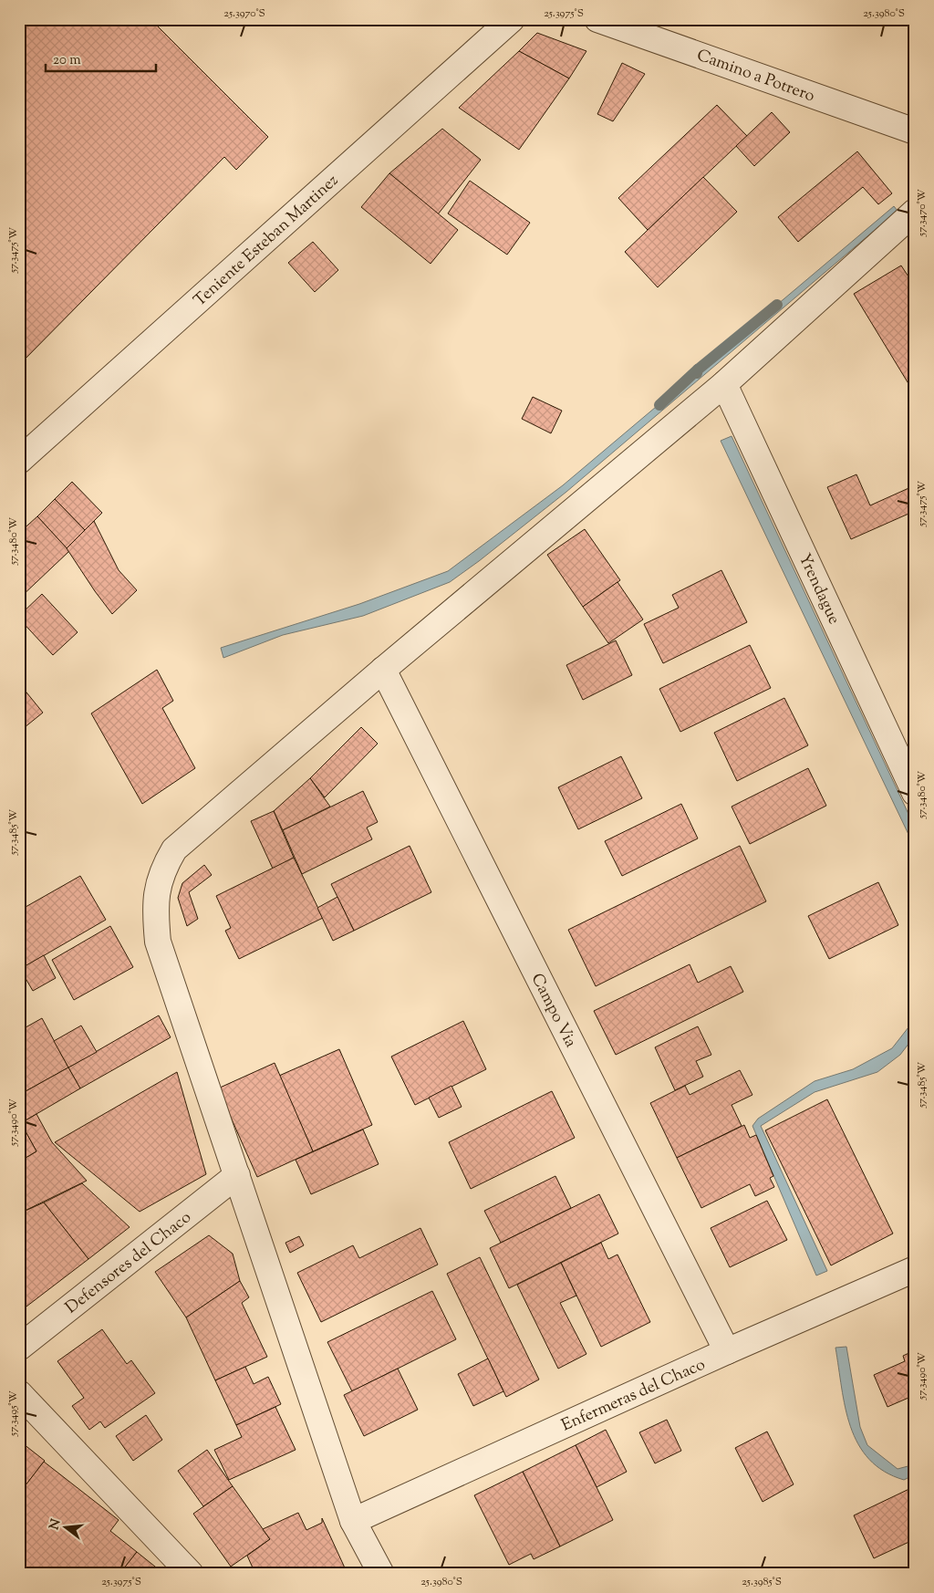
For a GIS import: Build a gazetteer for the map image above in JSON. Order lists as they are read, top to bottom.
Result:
{
  "streets": {
    "street": [
      "Camino a Potrero",
      "Teniente Esteban Martinez",
      "Yrendague",
      "Campo Via",
      "Defensores del Chaco",
      "Enfermeras del Chaco"
    ]
  },
  "crossings": [
    ["Campo Via", "Enfermeras del Chaco"]
  ],
  "scale_bar": "20 m",
  "north": "left",
  "coordinates": [
    "25.3970°S",
    "25.3975°S",
    "25.3980°S",
    "57.3470°W",
    "57.3475°W",
    "57.3480°W",
    "57.3485°W",
    "57.3490°W",
    "57.3495°W",
    "25.3985°S"
  ]
}
